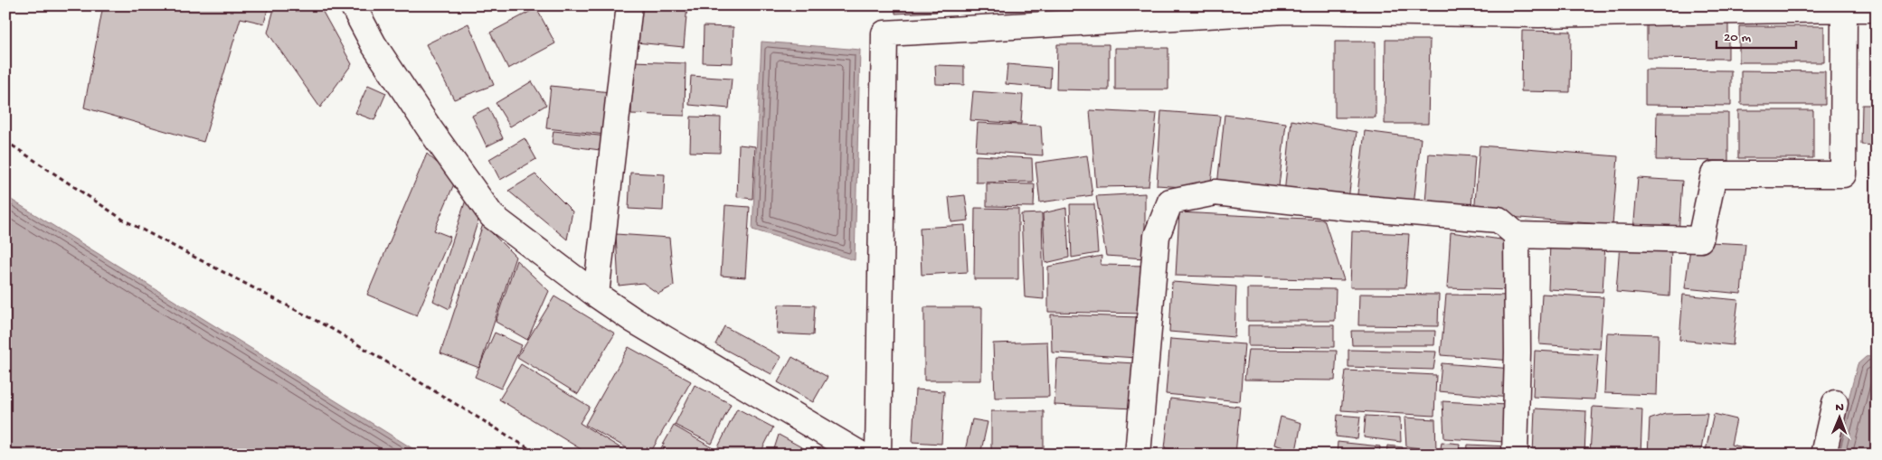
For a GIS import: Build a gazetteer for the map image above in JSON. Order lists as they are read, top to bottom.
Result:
{
  "scale_bar": "20 m",
  "north": "top"
}
